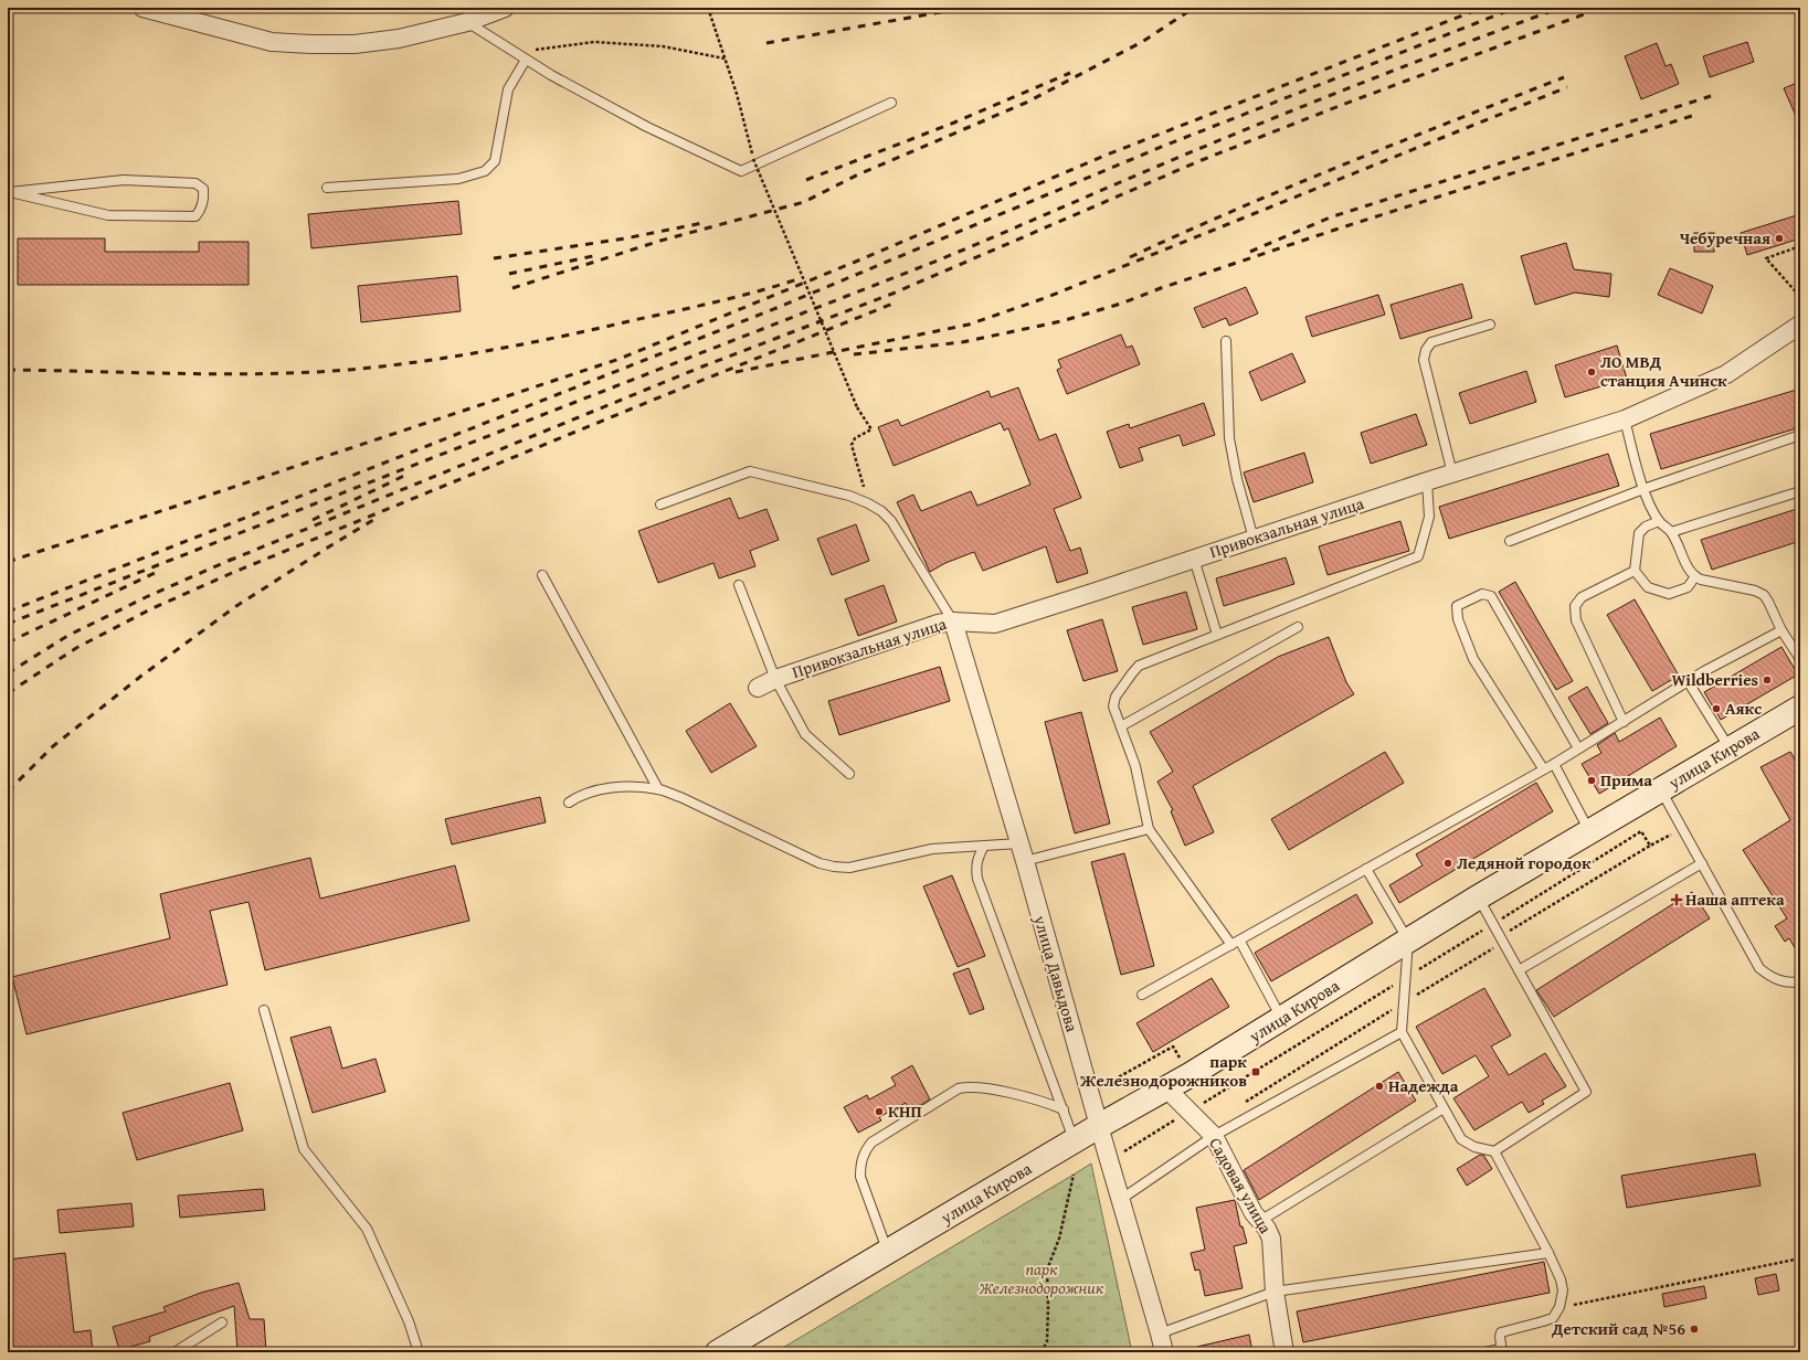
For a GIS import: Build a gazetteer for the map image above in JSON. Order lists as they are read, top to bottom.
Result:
{
  "streets": {
    "main road": ["улица Кирова"],
    "street": ["Привокзальная улица", "улица Давыдова", "Садовая улица"]
  },
  "crossings": [
    ["Привокзальная улица", "улица Давыдова"],
    ["улица Кирова", "улица Давыдова"],
    ["улица Кирова", "Садовая улица"]
  ],
  "parks": ["парк Железнодорожник"],
  "places": {
    "other": [
      "Чебуречная",
      "ЛО МВД станция Ачинск",
      "Wildberries",
      "Аякс",
      "Прима",
      "Ледяной городок",
      "Надежда",
      "КНП",
      "Детский сад №56"
    ],
    "health": ["Наша аптека"],
    "transit": ["парк Железнодорожников"]
  }
}
